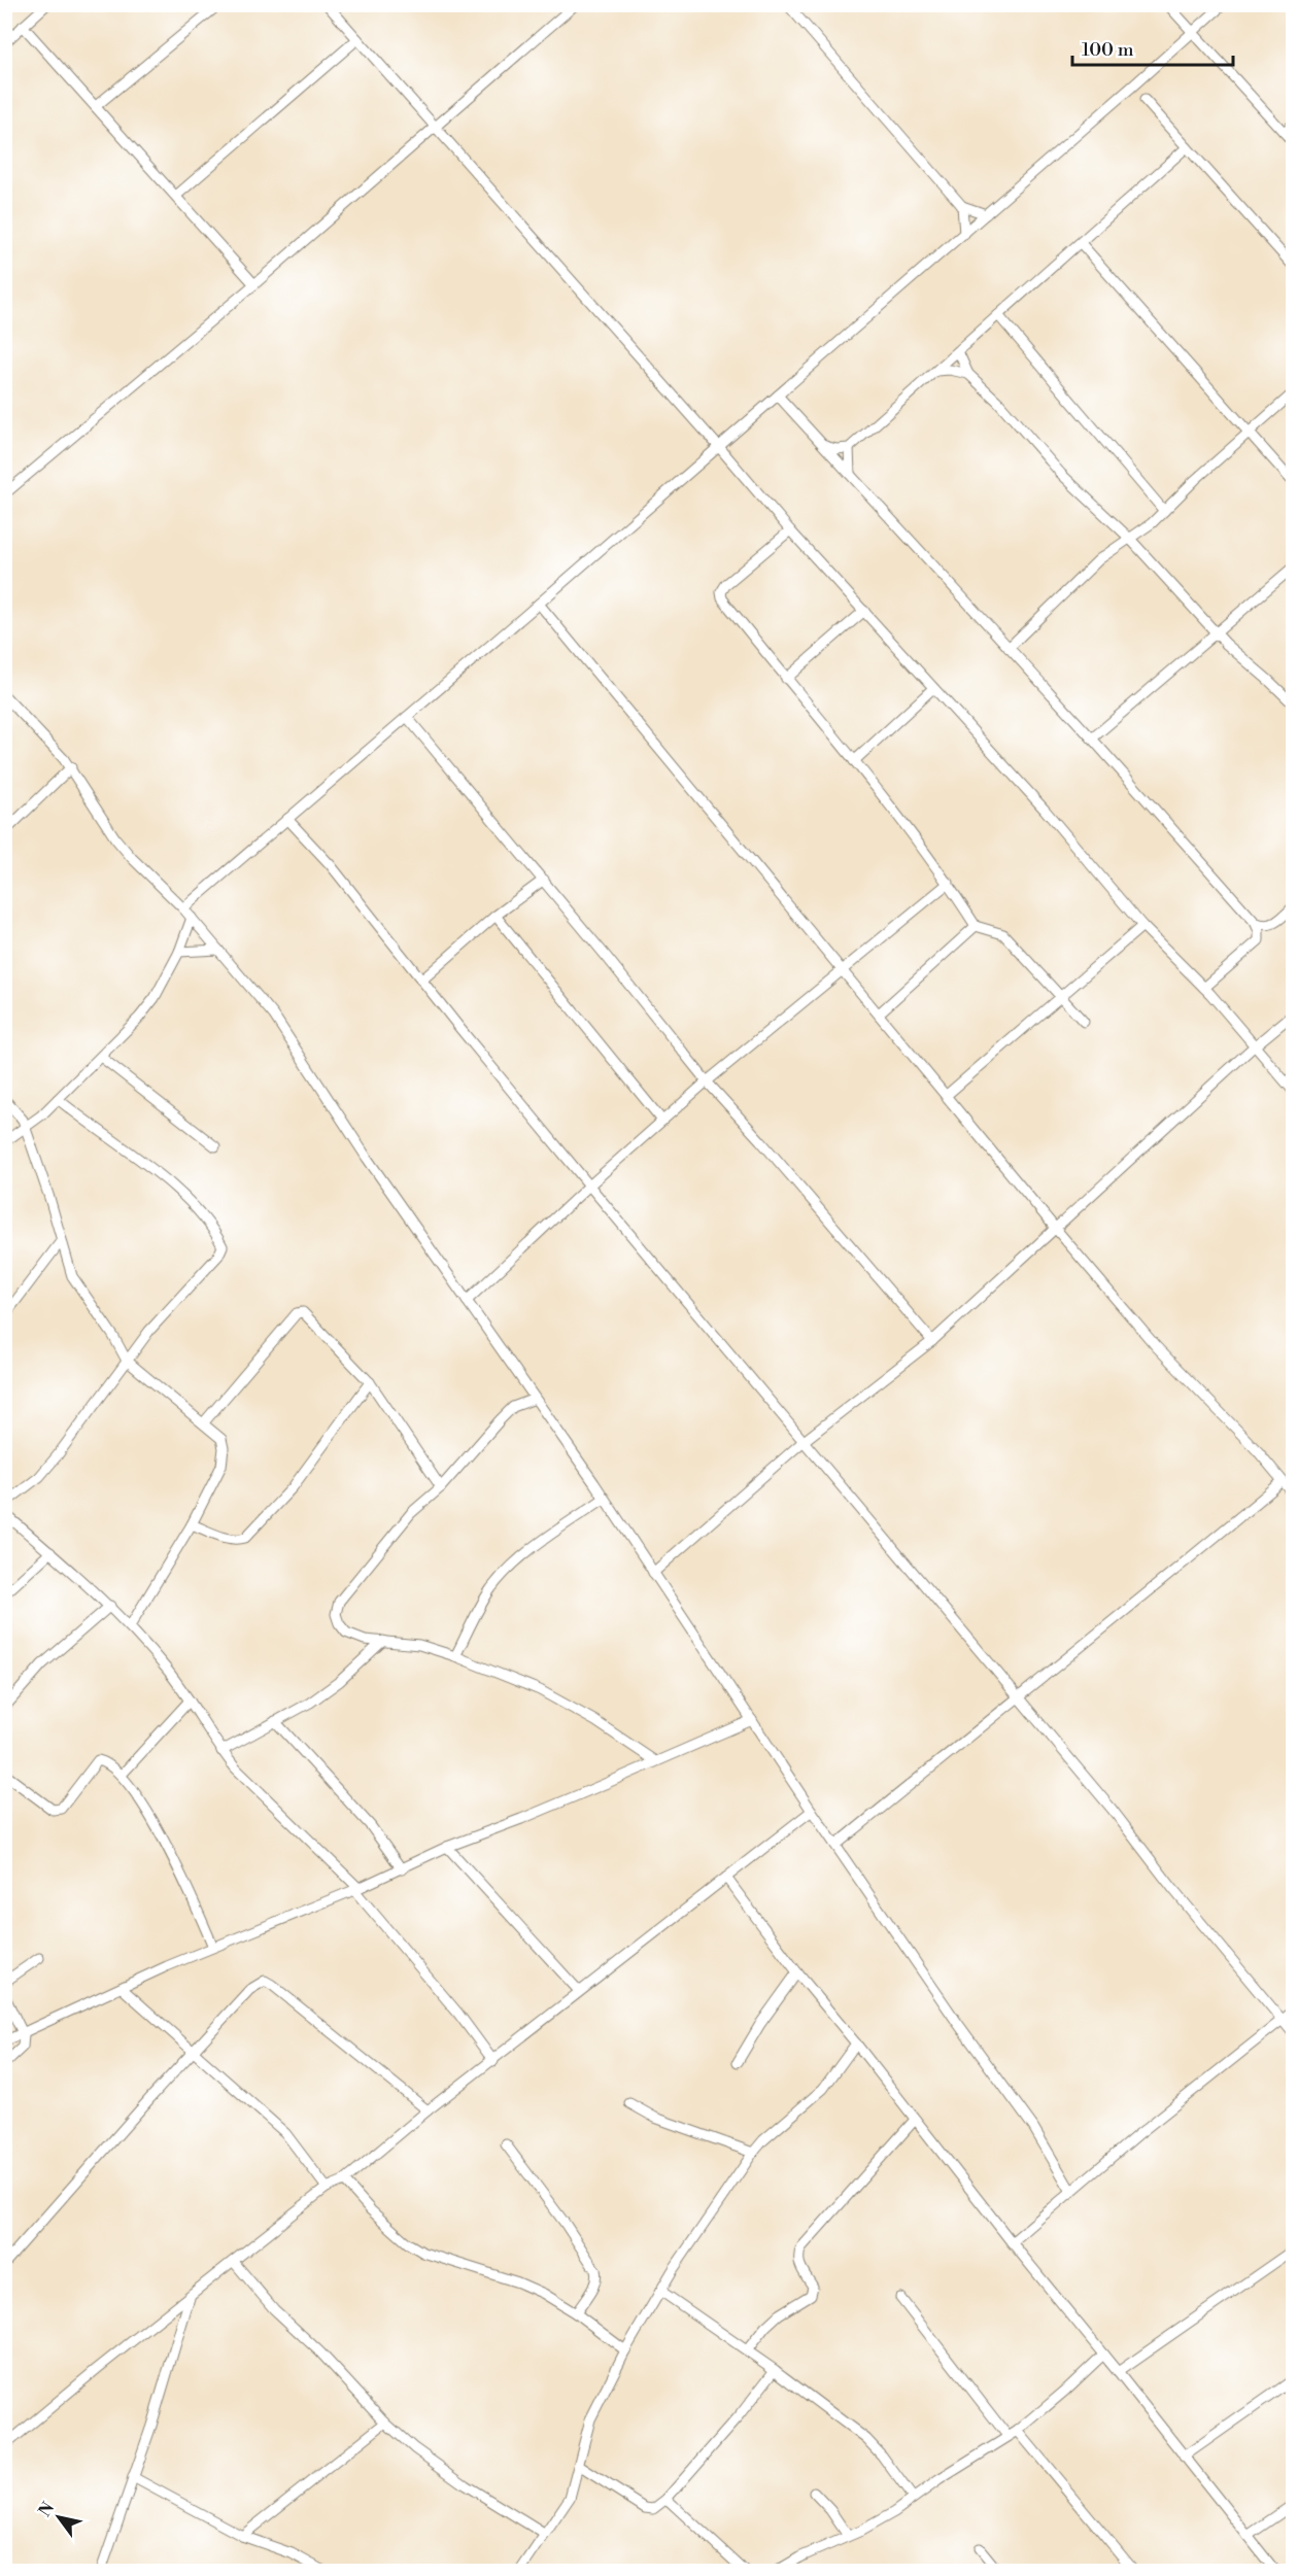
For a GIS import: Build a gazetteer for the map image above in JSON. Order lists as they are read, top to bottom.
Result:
{
  "scale_bar": "100 m",
  "north": "top left"
}
